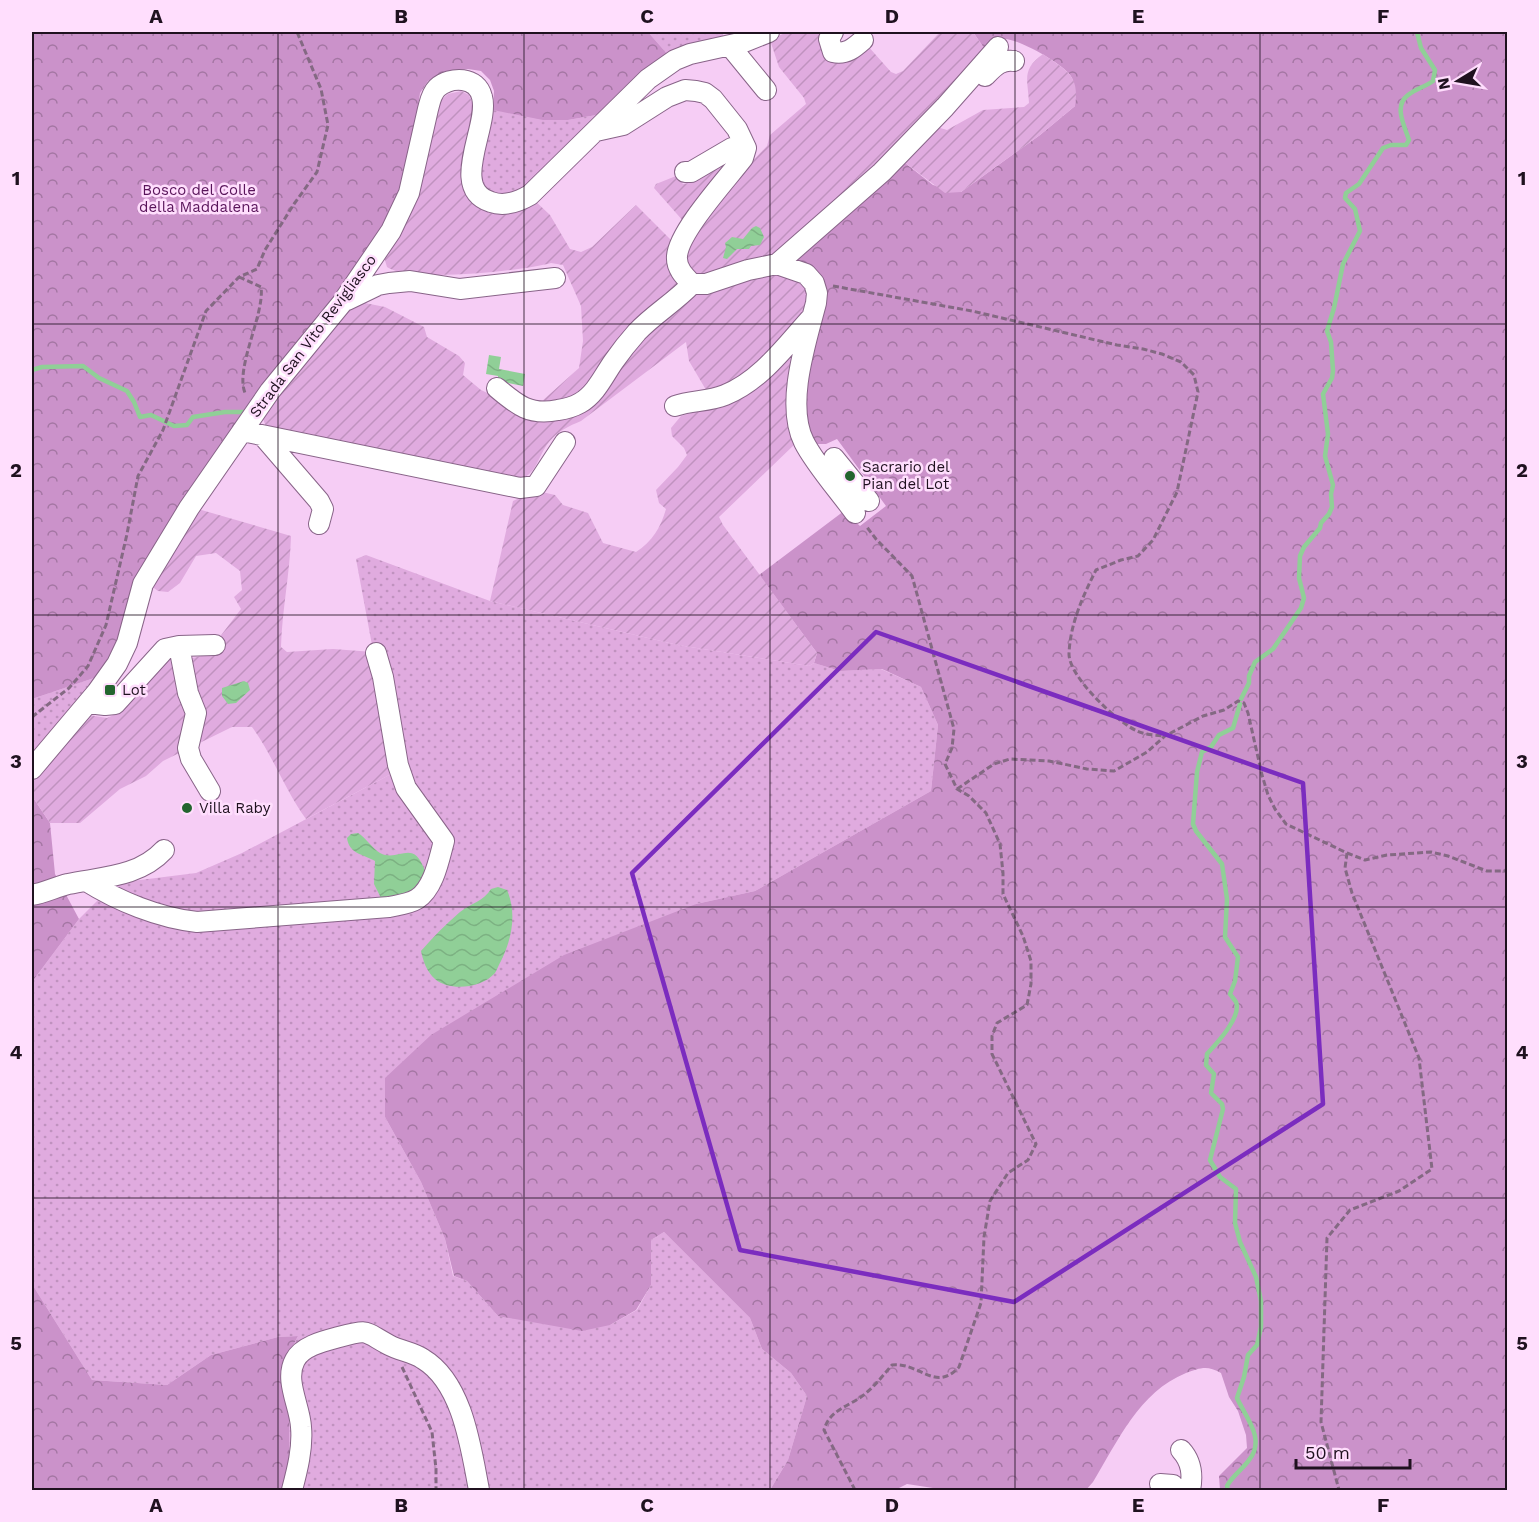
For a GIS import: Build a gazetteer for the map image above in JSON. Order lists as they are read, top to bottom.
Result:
{
  "streets": {
    "street": ["Strada San Vito Revigliasco"]
  },
  "parks": ["Bosco del Colle della Maddalena"],
  "places": {
    "other": ["Sacrario del Pian del Lot", "Villa Raby"],
    "transit": ["Lot"]
  },
  "scale_bar": "50 m",
  "north": "left",
  "grid": {
    "columns": [
      "A",
      "B",
      "C",
      "D",
      "E",
      "F"
    ],
    "rows": [
      "1",
      "2",
      "3",
      "4",
      "5"
    ]
  }
}
